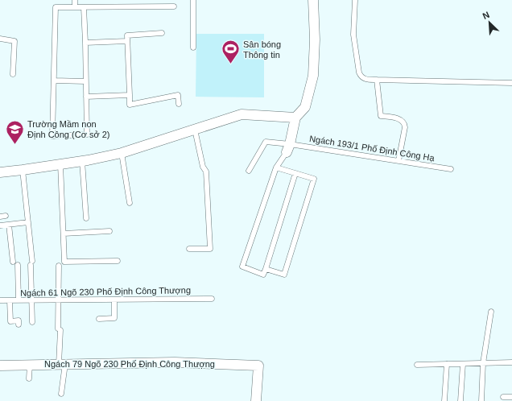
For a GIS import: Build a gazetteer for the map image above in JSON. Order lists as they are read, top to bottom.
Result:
{
  "streets": {
    "street": ["Ngách 79 Ngõ 230 Phố Định Công Thượng"],
    "lane": ["Ngách 193/1 Phố Định Công Hạ", "Ngách 61 Ngõ 230 Phố Định Công Thượng"]
  },
  "places": {
    "sports": ["Sân bóng Thông tin"],
    "school or university": ["Trường Mầm non Định Công (Cơ sở 2)"]
  },
  "north": "top left"
}
